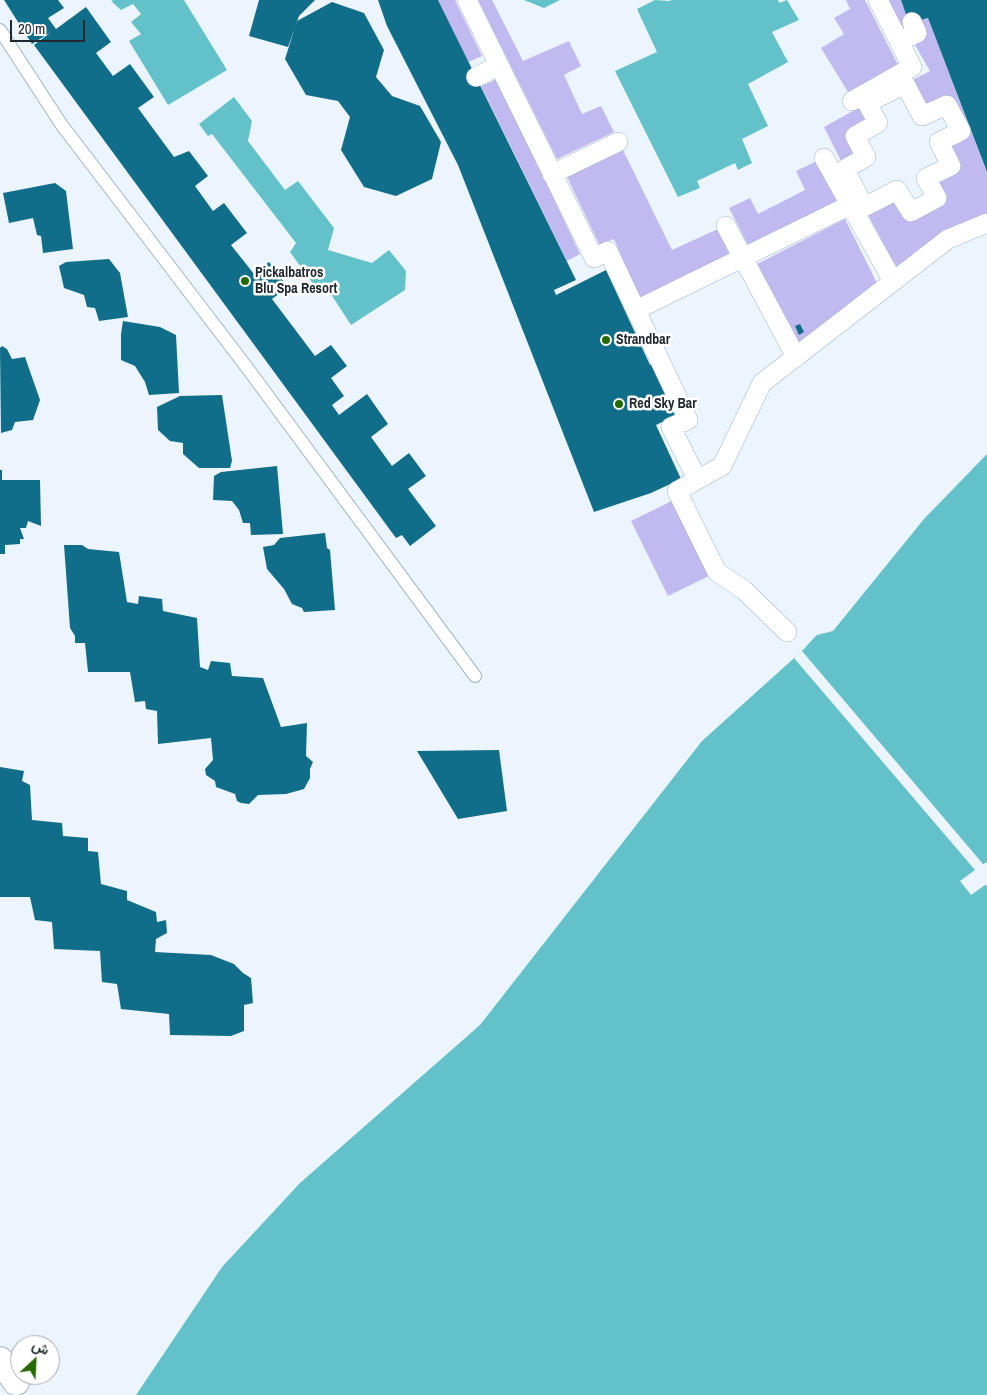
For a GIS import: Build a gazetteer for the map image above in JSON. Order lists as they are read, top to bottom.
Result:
{
  "places": ["Pickalbatros Blu Spa Resort", "Strandbar", "Red Sky Bar"],
  "scale_bar": "20 m",
  "north": "top right"
}
